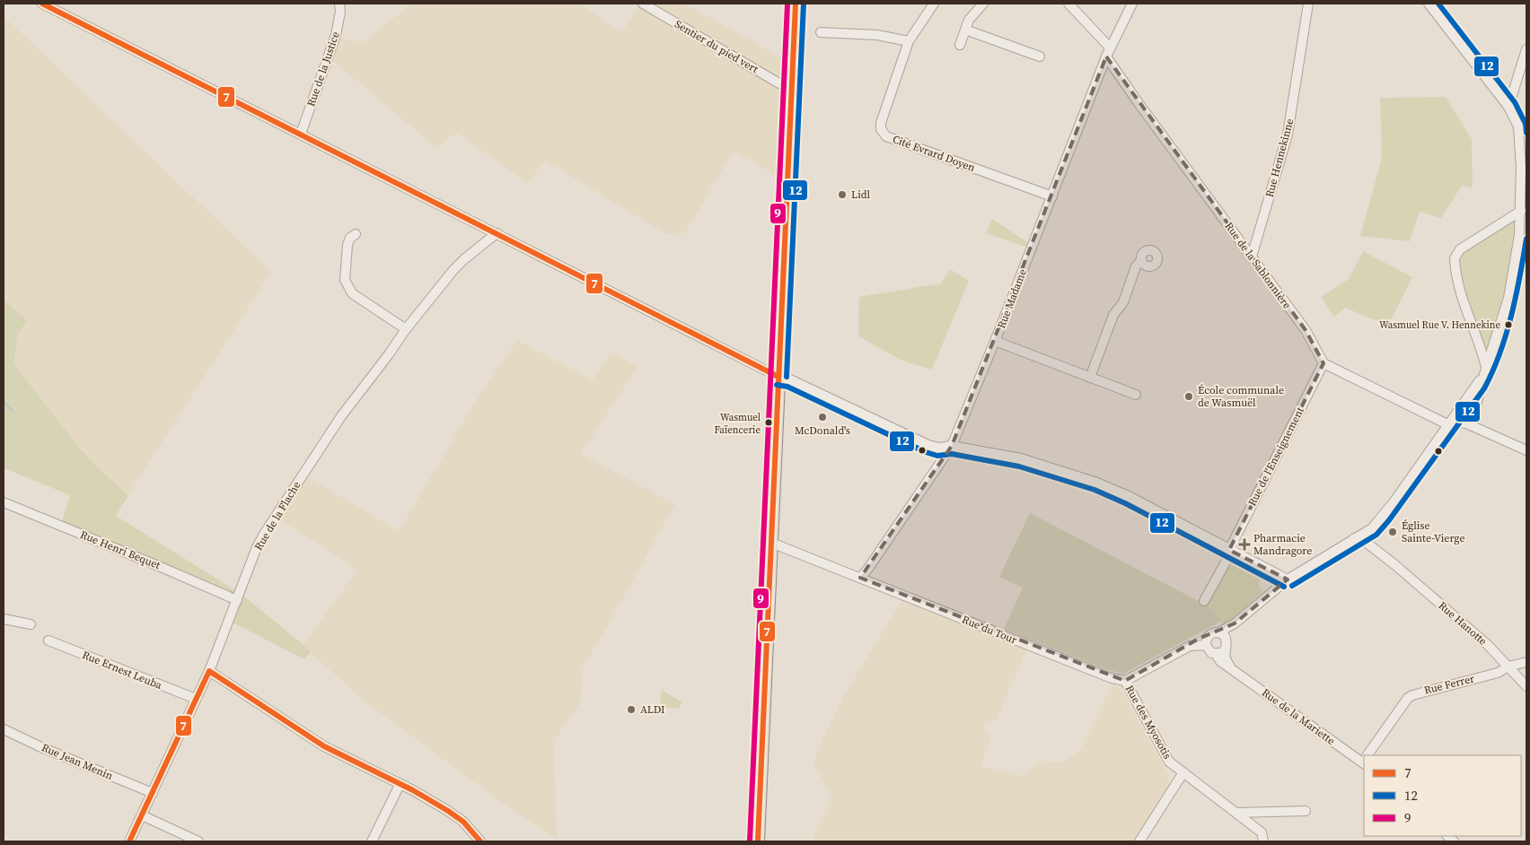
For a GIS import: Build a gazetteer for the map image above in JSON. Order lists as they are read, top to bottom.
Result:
{
  "streets": {
    "street": [
      "Sentier du pied vert",
      "Rue de la Justice",
      "Cité Evrard Doyen",
      "Rue Hennekinne",
      "Rue de la Sablonnière",
      "Rue Madame",
      "Rue de l'Enseignement",
      "Rue de la Flache",
      "Rue Henri Bequet",
      "Rue Hanotte",
      "Rue du Tour",
      "Rue Ernest Leuba",
      "Rue Ferrer",
      "Rue de la Mariette",
      "Rue des Myosotis",
      "Rue Jean Menin"
    ]
  },
  "crossings": [
    ["Cité Evrard Doyen", "Rue Madame"],
    ["Rue Hennekinne", "Rue de la Sablonnière"],
    ["Rue de la Sablonnière", "Rue Madame"],
    ["Rue de la Sablonnière", "Rue de l'Enseignement"],
    ["Rue Madame", "Rue du Tour"],
    ["Rue de la Flache", "Rue Henri Bequet"],
    ["Rue de la Flache", "Rue Ernest Leuba"],
    ["Rue de la Flache", "Rue Jean Menin"],
    ["Rue Hanotte", "Rue Ferrer"],
    ["Rue du Tour", "Rue des Myosotis"]
  ],
  "places": {
    "other": [
      "Lidl",
      "Wasmuel Rue V. Hennekine",
      "École communale de Wasmuël",
      "McDonald's",
      "Wasmuel Faïencerie",
      "Église Sainte-Vierge",
      "ALDI"
    ],
    "health": ["Pharmacie Mandragore"]
  },
  "lines": ["transit line 7", "transit line 12", "transit line 9"],
  "legend": ["7", "12", "9"]
}
